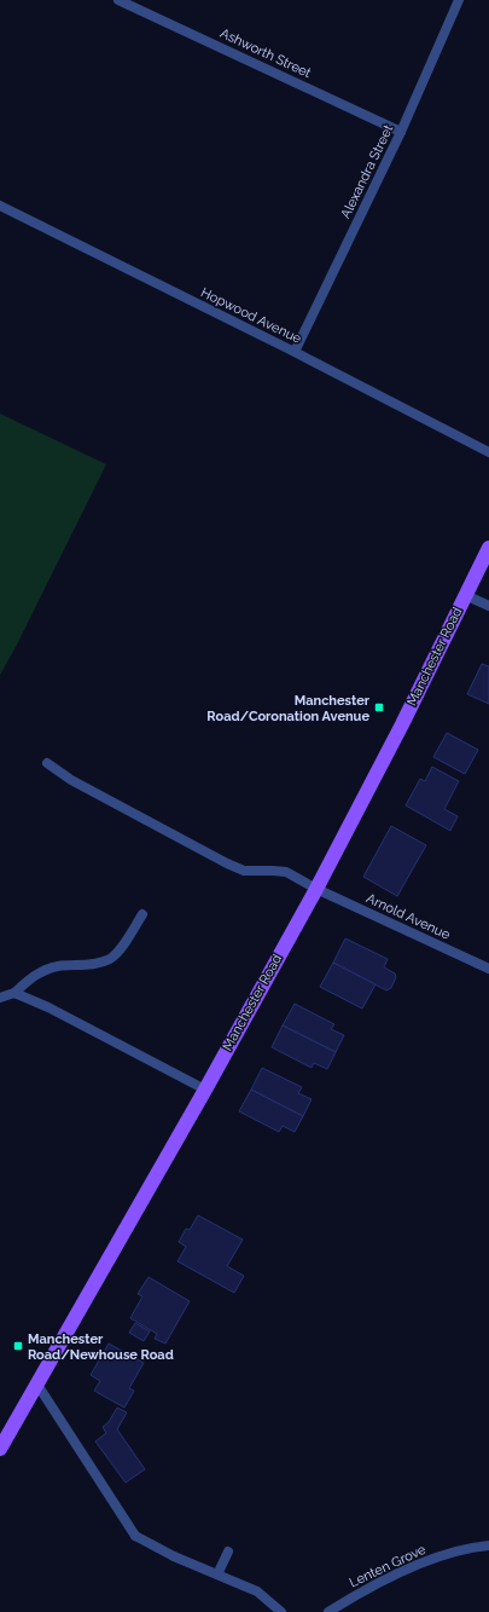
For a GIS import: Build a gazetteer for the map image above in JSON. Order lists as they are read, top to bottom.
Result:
{
  "streets": {
    "main road": ["Manchester Road"],
    "street": [
      "Ashworth Street",
      "Alexandra Street",
      "Hopwood Avenue",
      "Arnold Avenue",
      "Lenten Grove"
    ]
  },
  "crossings": [
    ["Ashworth Street", "Alexandra Street"],
    ["Alexandra Street", "Hopwood Avenue"],
    ["Manchester Road", "Arnold Avenue"]
  ],
  "places": {
    "transit": ["Manchester Road/Coronation Avenue", "Manchester Road/Newhouse Road"]
  }
}
